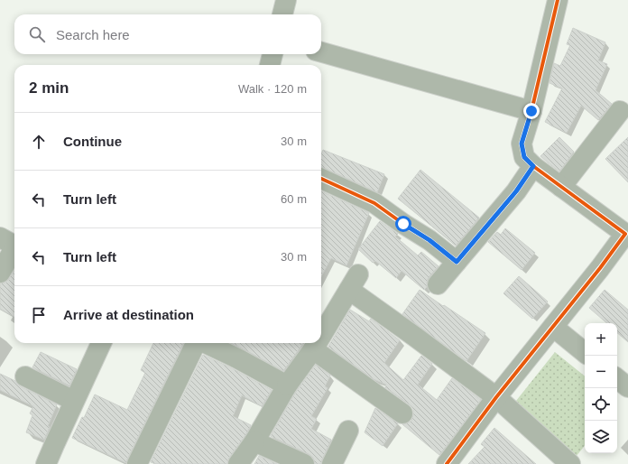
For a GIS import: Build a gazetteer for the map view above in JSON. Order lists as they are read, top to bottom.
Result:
{
  "page": {
    "search": "Search here",
    "heading": ["2 min", "Walk · 120 m"],
    "list": [
      ["Continue", "30 m"],
      ["Turn left", "60 m"],
      ["Turn left", "30 m"],
      "Arrive at destination"
    ],
    "map_buttons": ["+", "−"]
  }
}
